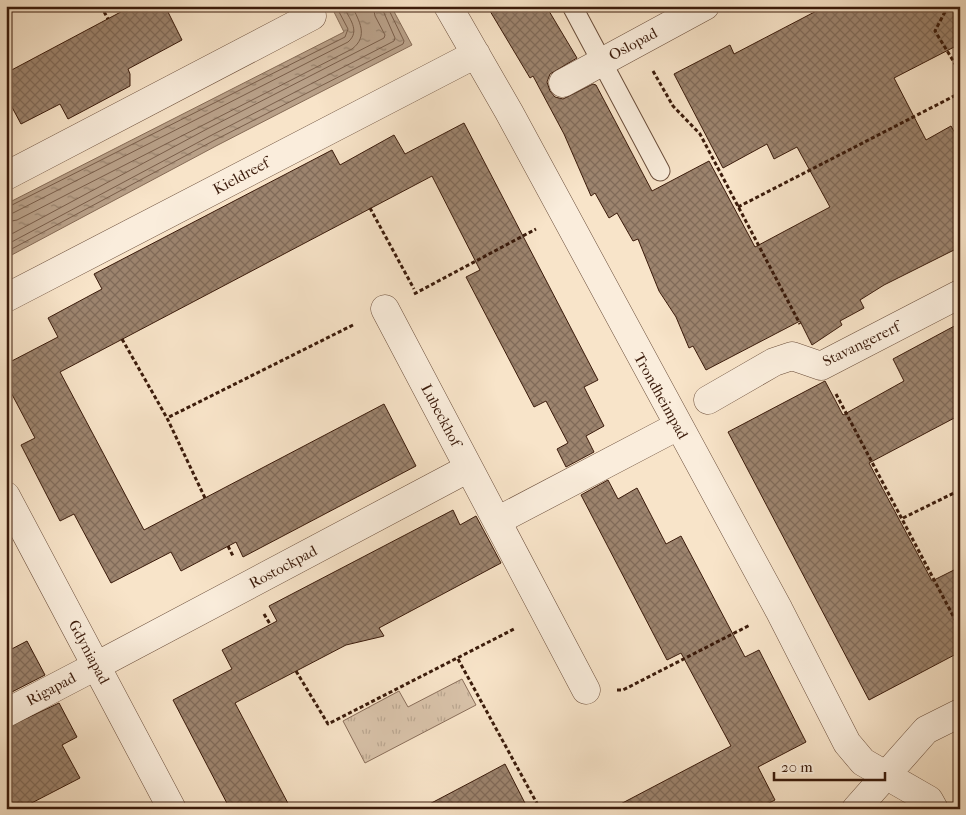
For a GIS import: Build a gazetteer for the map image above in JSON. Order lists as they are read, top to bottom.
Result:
{
  "streets": {
    "street": [
      "Oslopad",
      "Kieldreef",
      "Stavangererf",
      "Trondheimpad",
      "Lubeckhof",
      "Rostockpad",
      "Gdyniapad",
      "Rigapad"
    ]
  },
  "crossings": [
    ["Kieldreef", "Trondheimpad"],
    ["Lubeckhof", "Rostockpad"],
    ["Rostockpad", "Gdyniapad"],
    ["Rostockpad", "Rigapad"],
    ["Gdyniapad", "Rigapad"]
  ],
  "scale_bar": "20 m"
}
